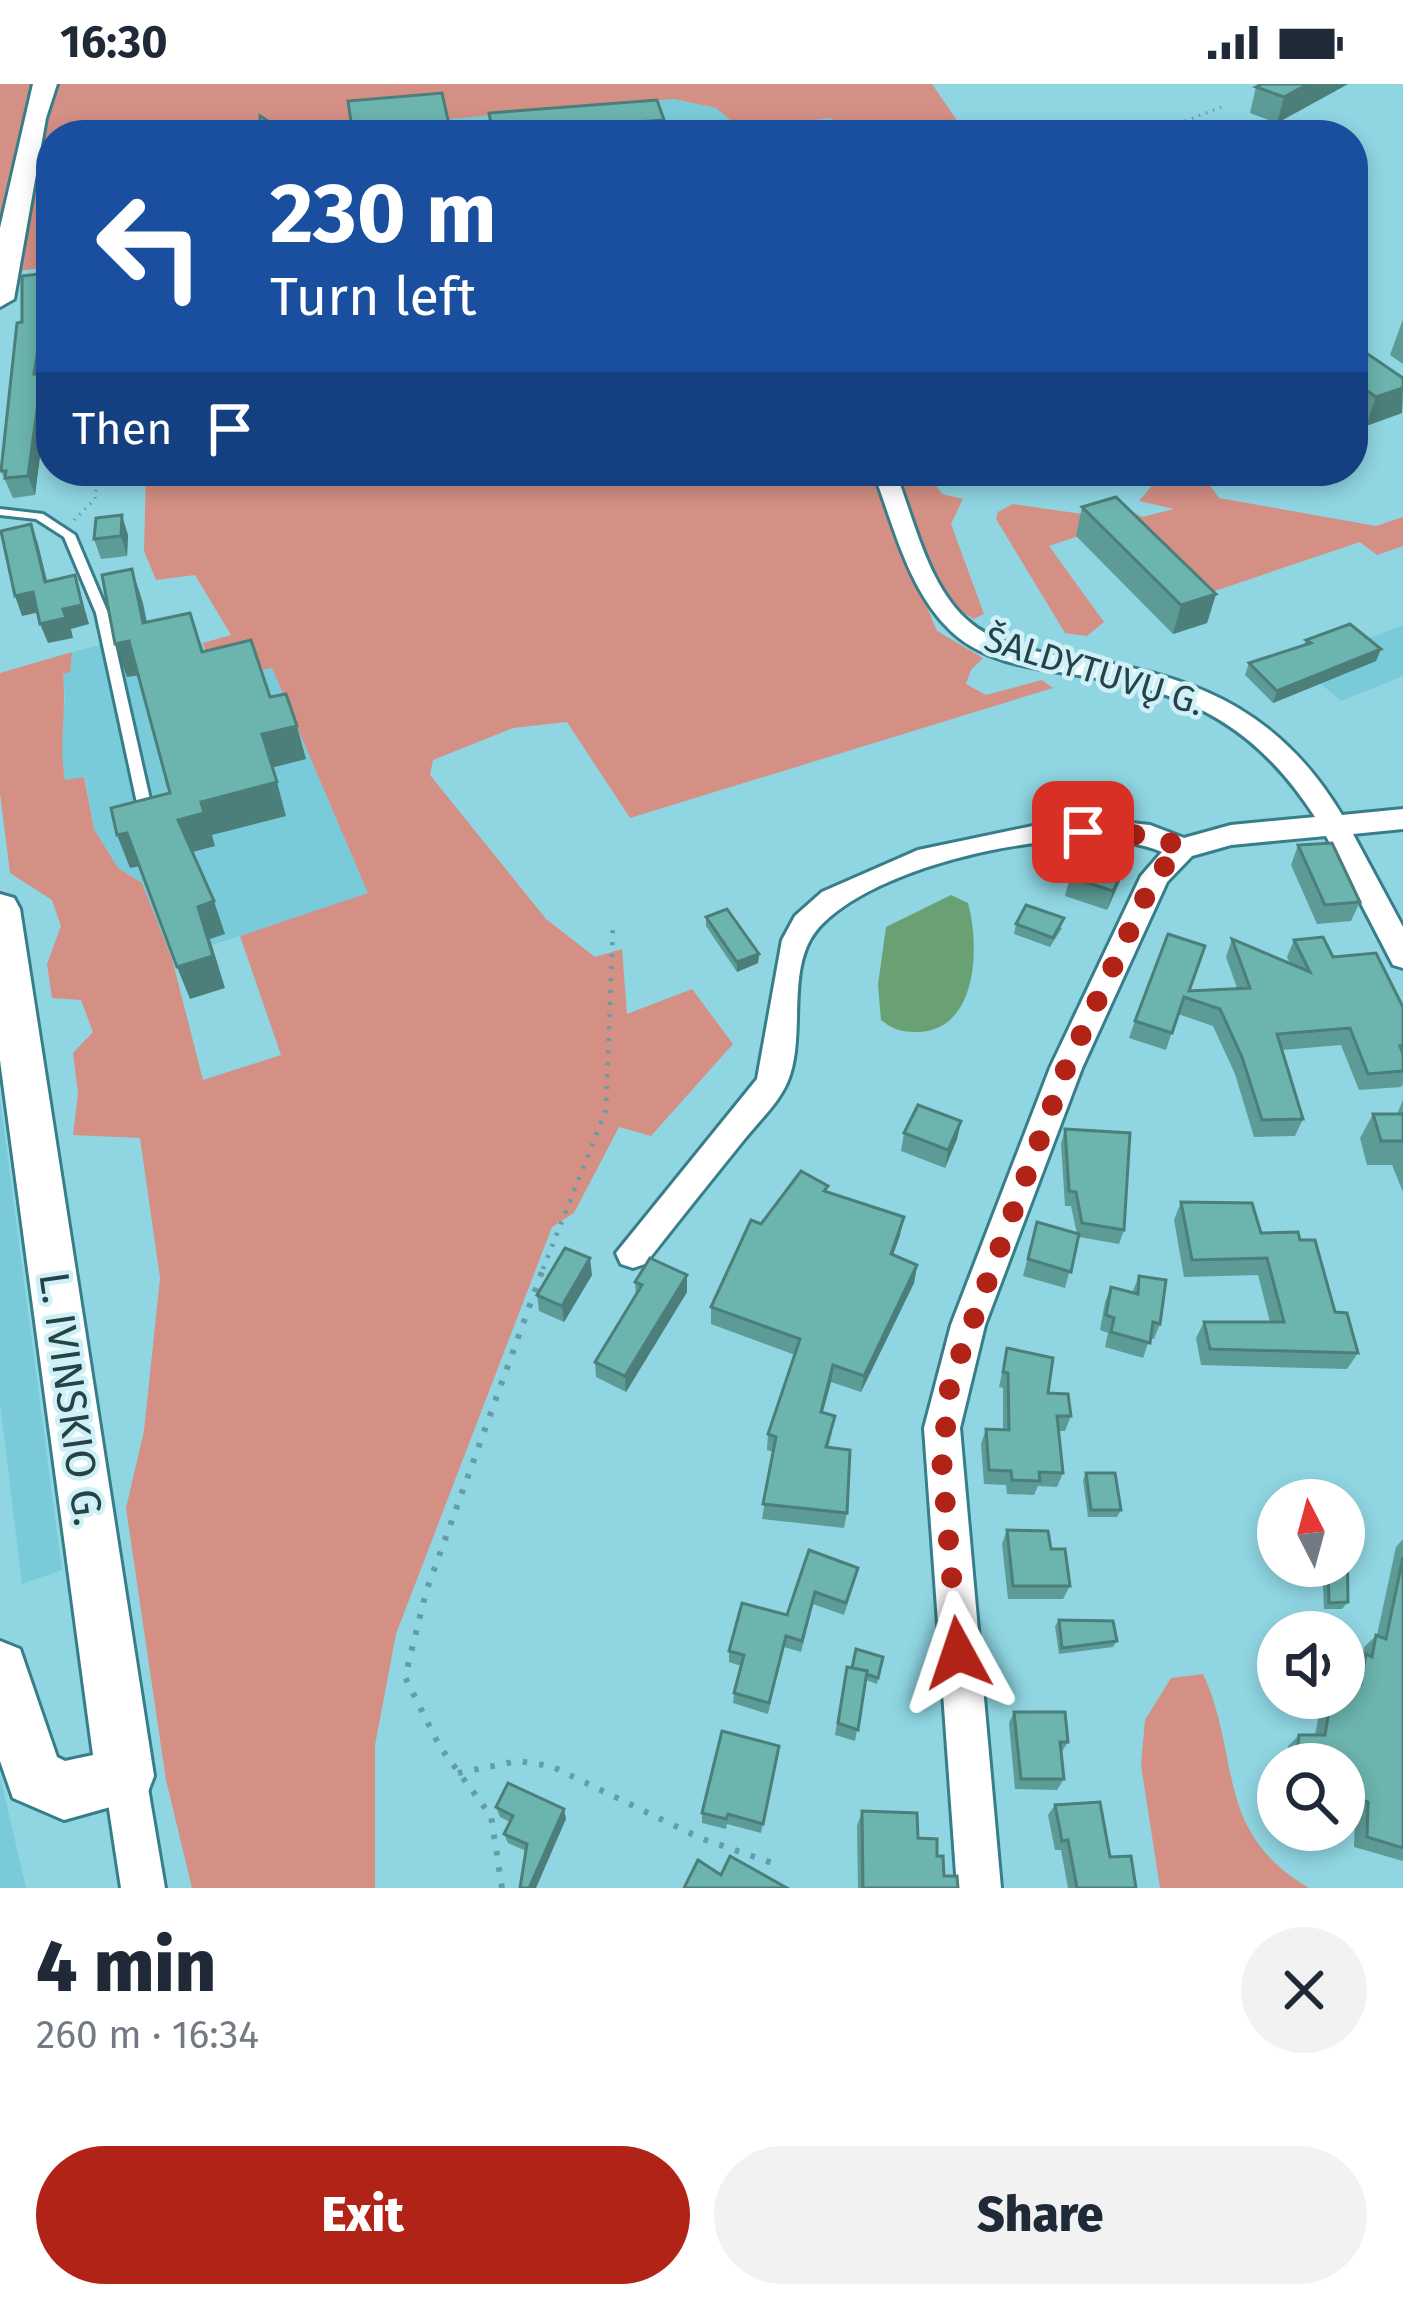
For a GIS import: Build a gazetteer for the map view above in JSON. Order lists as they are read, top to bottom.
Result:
{
  "streets": {
    "street": ["ŠALDYTUVŲ G.", "L. IVINSKIO G."]
  },
  "north": "top",
  "page": {
    "status": "16:30",
    "turn": ["230 m", "Turn left"],
    "then": "Then",
    "heading": ["4 min", "260 m · 16:34"],
    "buttons": ["Exit", "Share"]
  }
}
